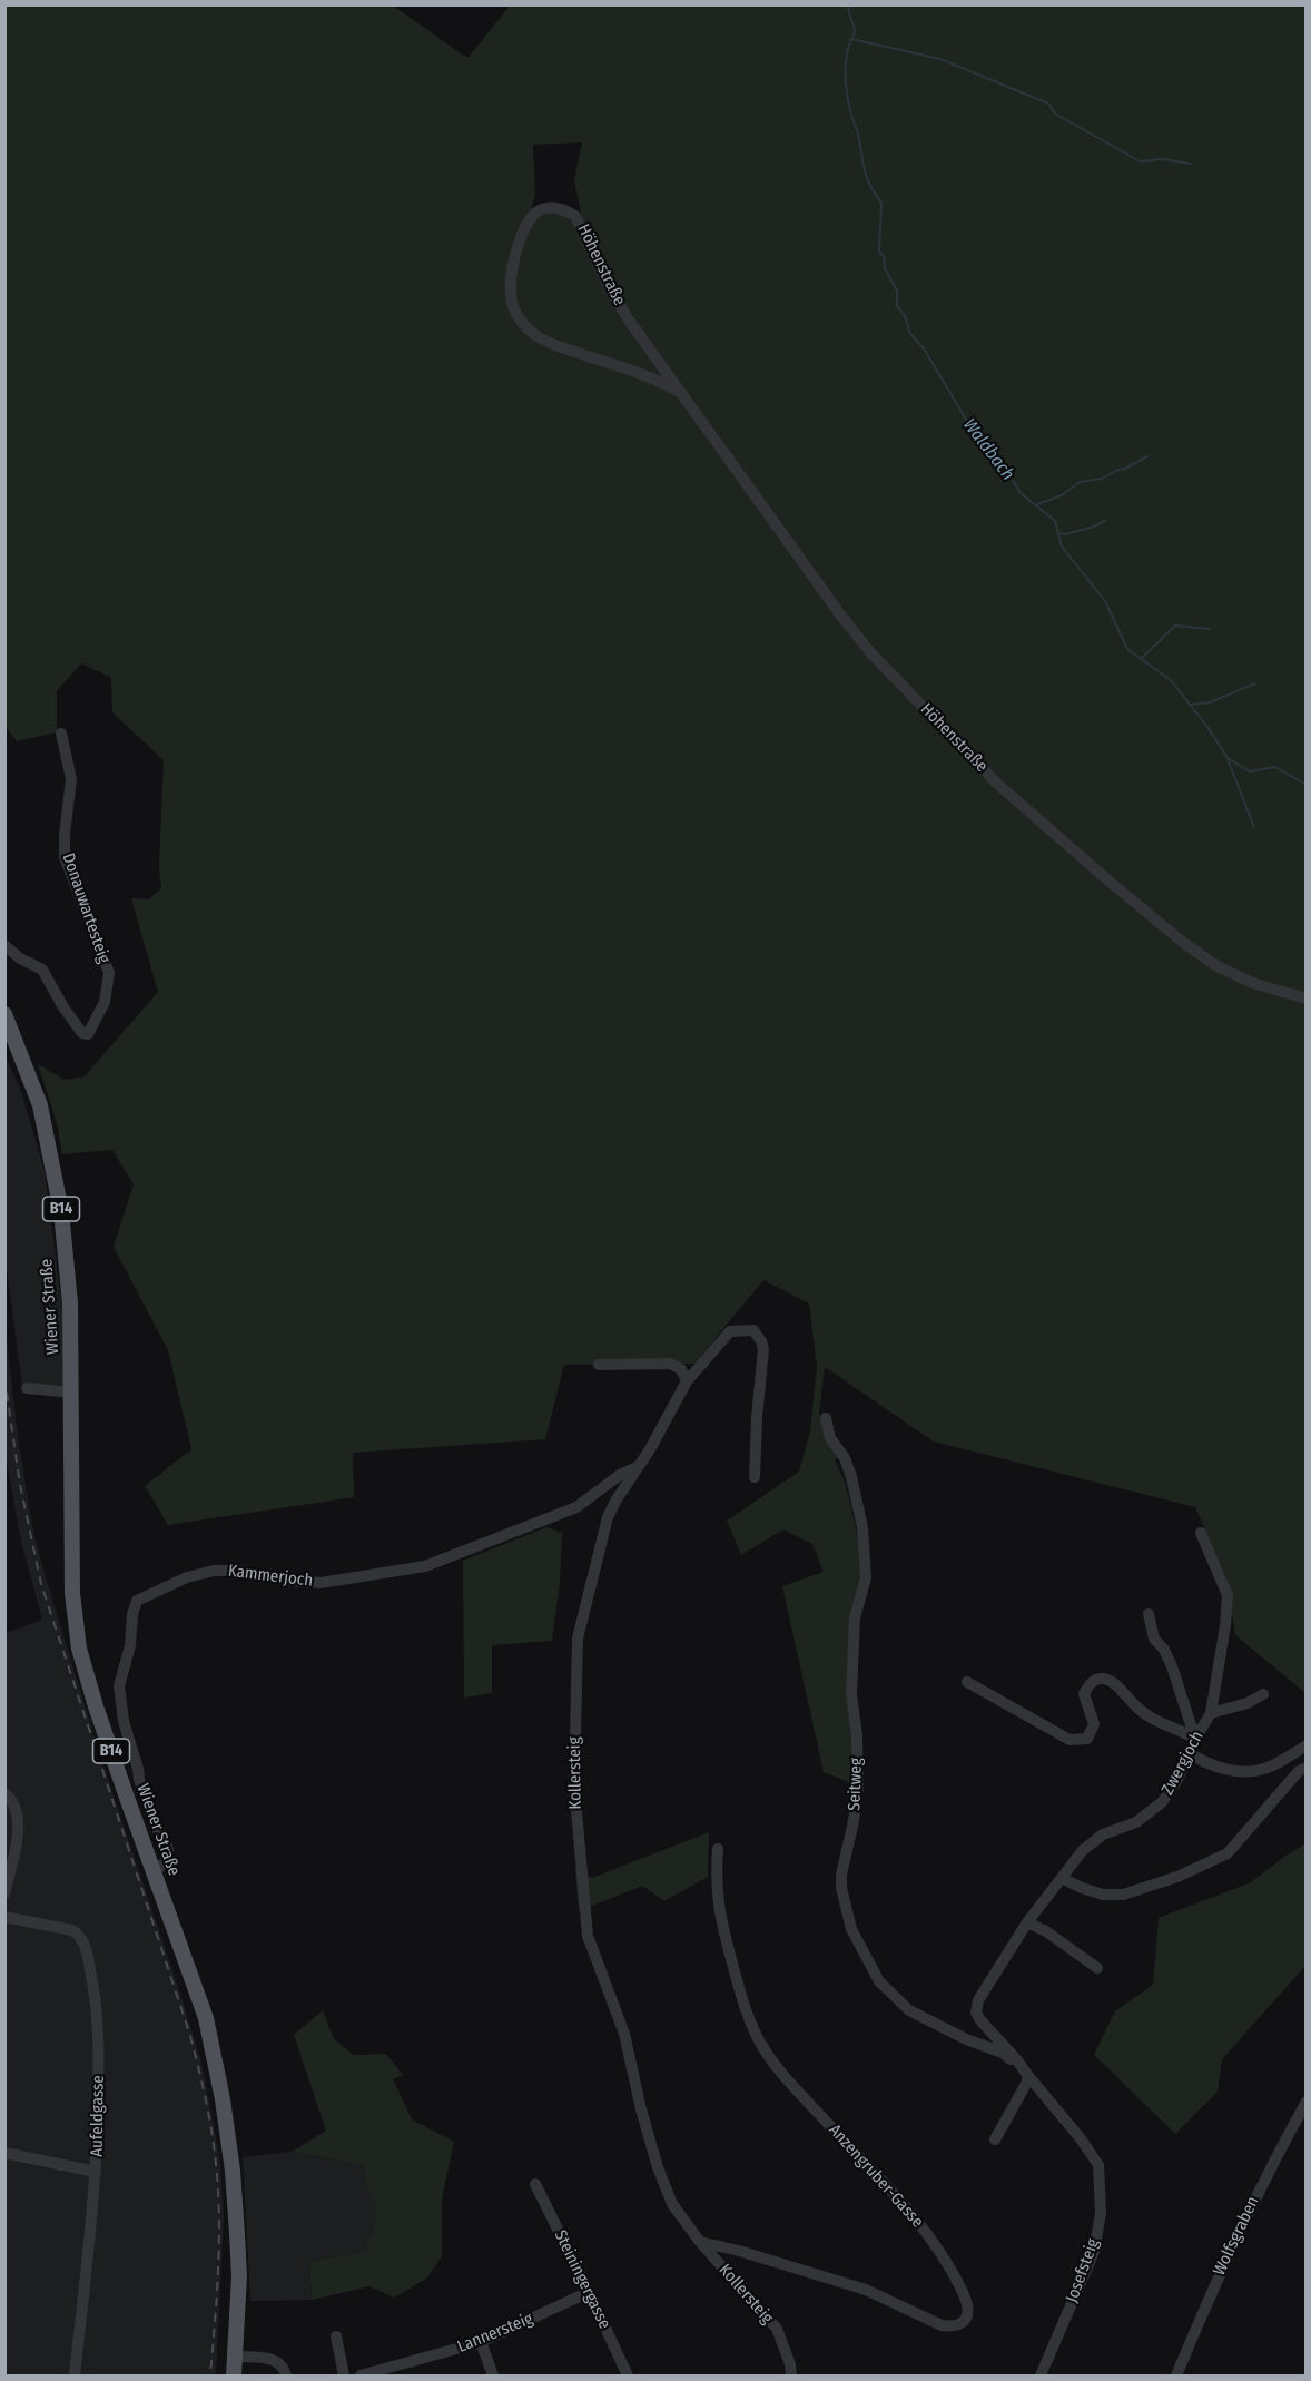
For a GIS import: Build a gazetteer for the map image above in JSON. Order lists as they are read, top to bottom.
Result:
{
  "streets": {
    "main road": ["B14", "Wiener Straße"],
    "street": [
      "Höhenstraße",
      "Donauwartesteig",
      "Kammerjoch",
      "Zwergjoch",
      "Kollersteig",
      "Seitweg",
      "Aufeldgasse",
      "Anzengruber-Gasse",
      "Wolfsgraben",
      "Josefsteig",
      "Steiningergasse",
      "Lannersteig"
    ]
  },
  "crossings": [
    ["Wiener Straße", "Kammerjoch"],
    ["Kammerjoch", "Kollersteig"],
    ["Zwergjoch", "Seitweg"],
    ["Zwergjoch", "Josefsteig"],
    ["Kollersteig", "Anzengruber-Gasse"],
    ["Seitweg", "Josefsteig"],
    ["Steiningergasse", "Lannersteig"]
  ],
  "water": ["Waldbach"]
}
